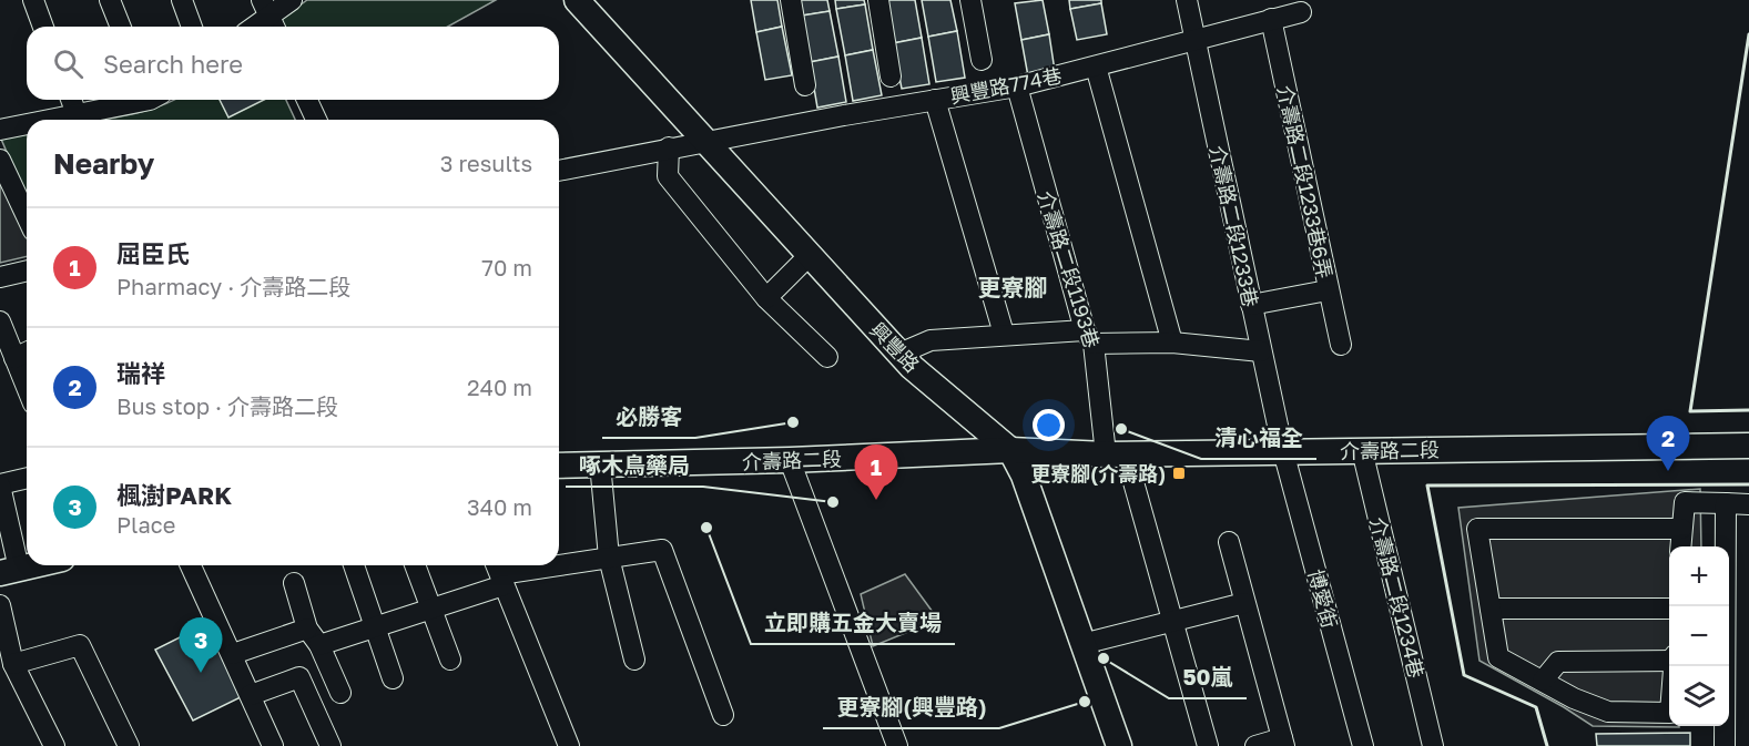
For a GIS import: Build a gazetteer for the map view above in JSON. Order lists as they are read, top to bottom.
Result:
{
  "streets": {
    "main road": ["興豐路", "介壽路二段"],
    "street": [
      "興豐路774巷",
      "介壽路二段1233巷6弄",
      "介壽路二段1233巷",
      "介壽路二段1193巷",
      "介壽路二段1234巷",
      "博愛街"
    ]
  },
  "crossings": [
    ["興豐路774巷", "介壽路二段1233巷6弄"],
    ["興豐路774巷", "介壽路二段1233巷"],
    ["興豐路774巷", "介壽路二段1193巷"],
    ["興豐路774巷", "興豐路"],
    ["介壽路二段1233巷", "介壽路二段"],
    ["介壽路二段1233巷", "博愛街"],
    ["介壽路二段1193巷", "介壽路二段"],
    ["興豐路", "介壽路二段"],
    ["介壽路二段", "介壽路二段1234巷"],
    ["介壽路二段", "博愛街"]
  ],
  "districts": ["更寮腳"],
  "places": {
    "other": [
      "必勝客",
      "清心福全",
      "啄木鳥藥局",
      "立即購五金大賣場",
      "50嵐",
      "更寮腳(興豐路)"
    ],
    "transit": ["更寮腳(介壽路)"]
  },
  "page": {
    "search": "Search here",
    "heading": ["Nearby", "3 results"],
    "list": [
      {
        "mark": "1",
        "name": "屈臣氏",
        "note": "Pharmacy · 介壽路二段",
        "value": "70 m"
      },
      {
        "mark": "2",
        "name": "瑞祥",
        "note": "Bus stop · 介壽路二段",
        "value": "240 m"
      },
      {
        "mark": "3",
        "name": "楓澍PARK",
        "note": "Place",
        "value": "340 m"
      }
    ],
    "pins": ["2", "1", "3"],
    "map_buttons": ["+", "−"]
  }
}
